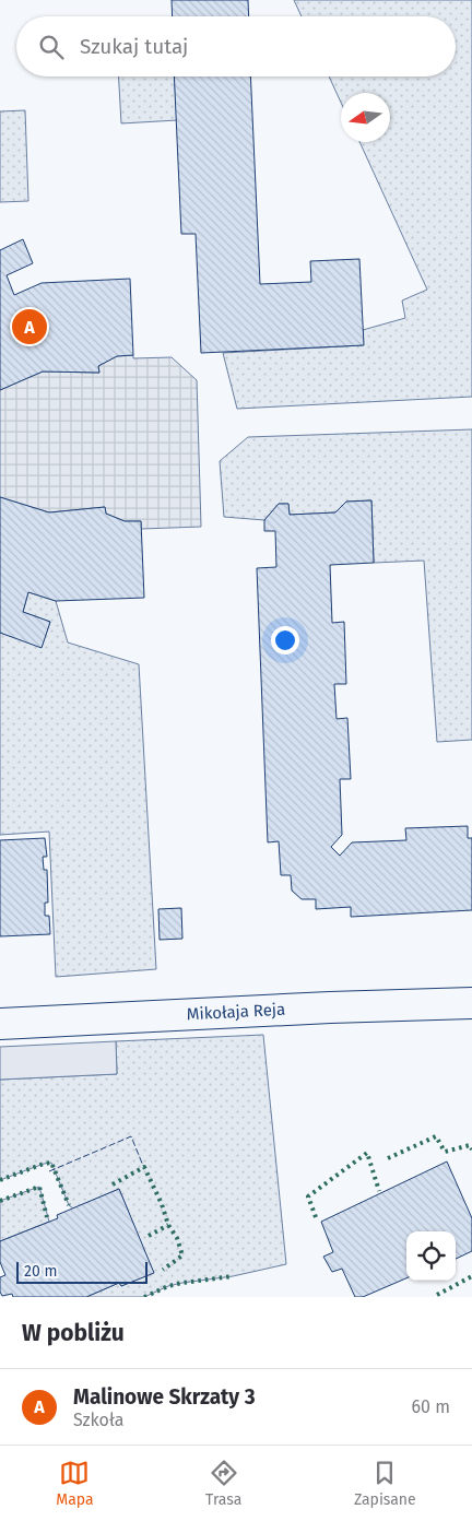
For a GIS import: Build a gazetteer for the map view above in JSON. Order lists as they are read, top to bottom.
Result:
{
  "streets": {
    "street": ["Mikołaja Reja"]
  },
  "scale_bar": "20 m",
  "north": "left",
  "page": {
    "search": "Szukaj tutaj",
    "pins": "A",
    "scale": "20 m",
    "heading": "W pobliżu",
    "list": [
      {
        "mark": "A",
        "name": "Malinowe Skrzaty 3",
        "note": "Szkoła",
        "value": "60 m"
      }
    ],
    "nav": ["Mapa", "Trasa", "Zapisane"]
  }
}
